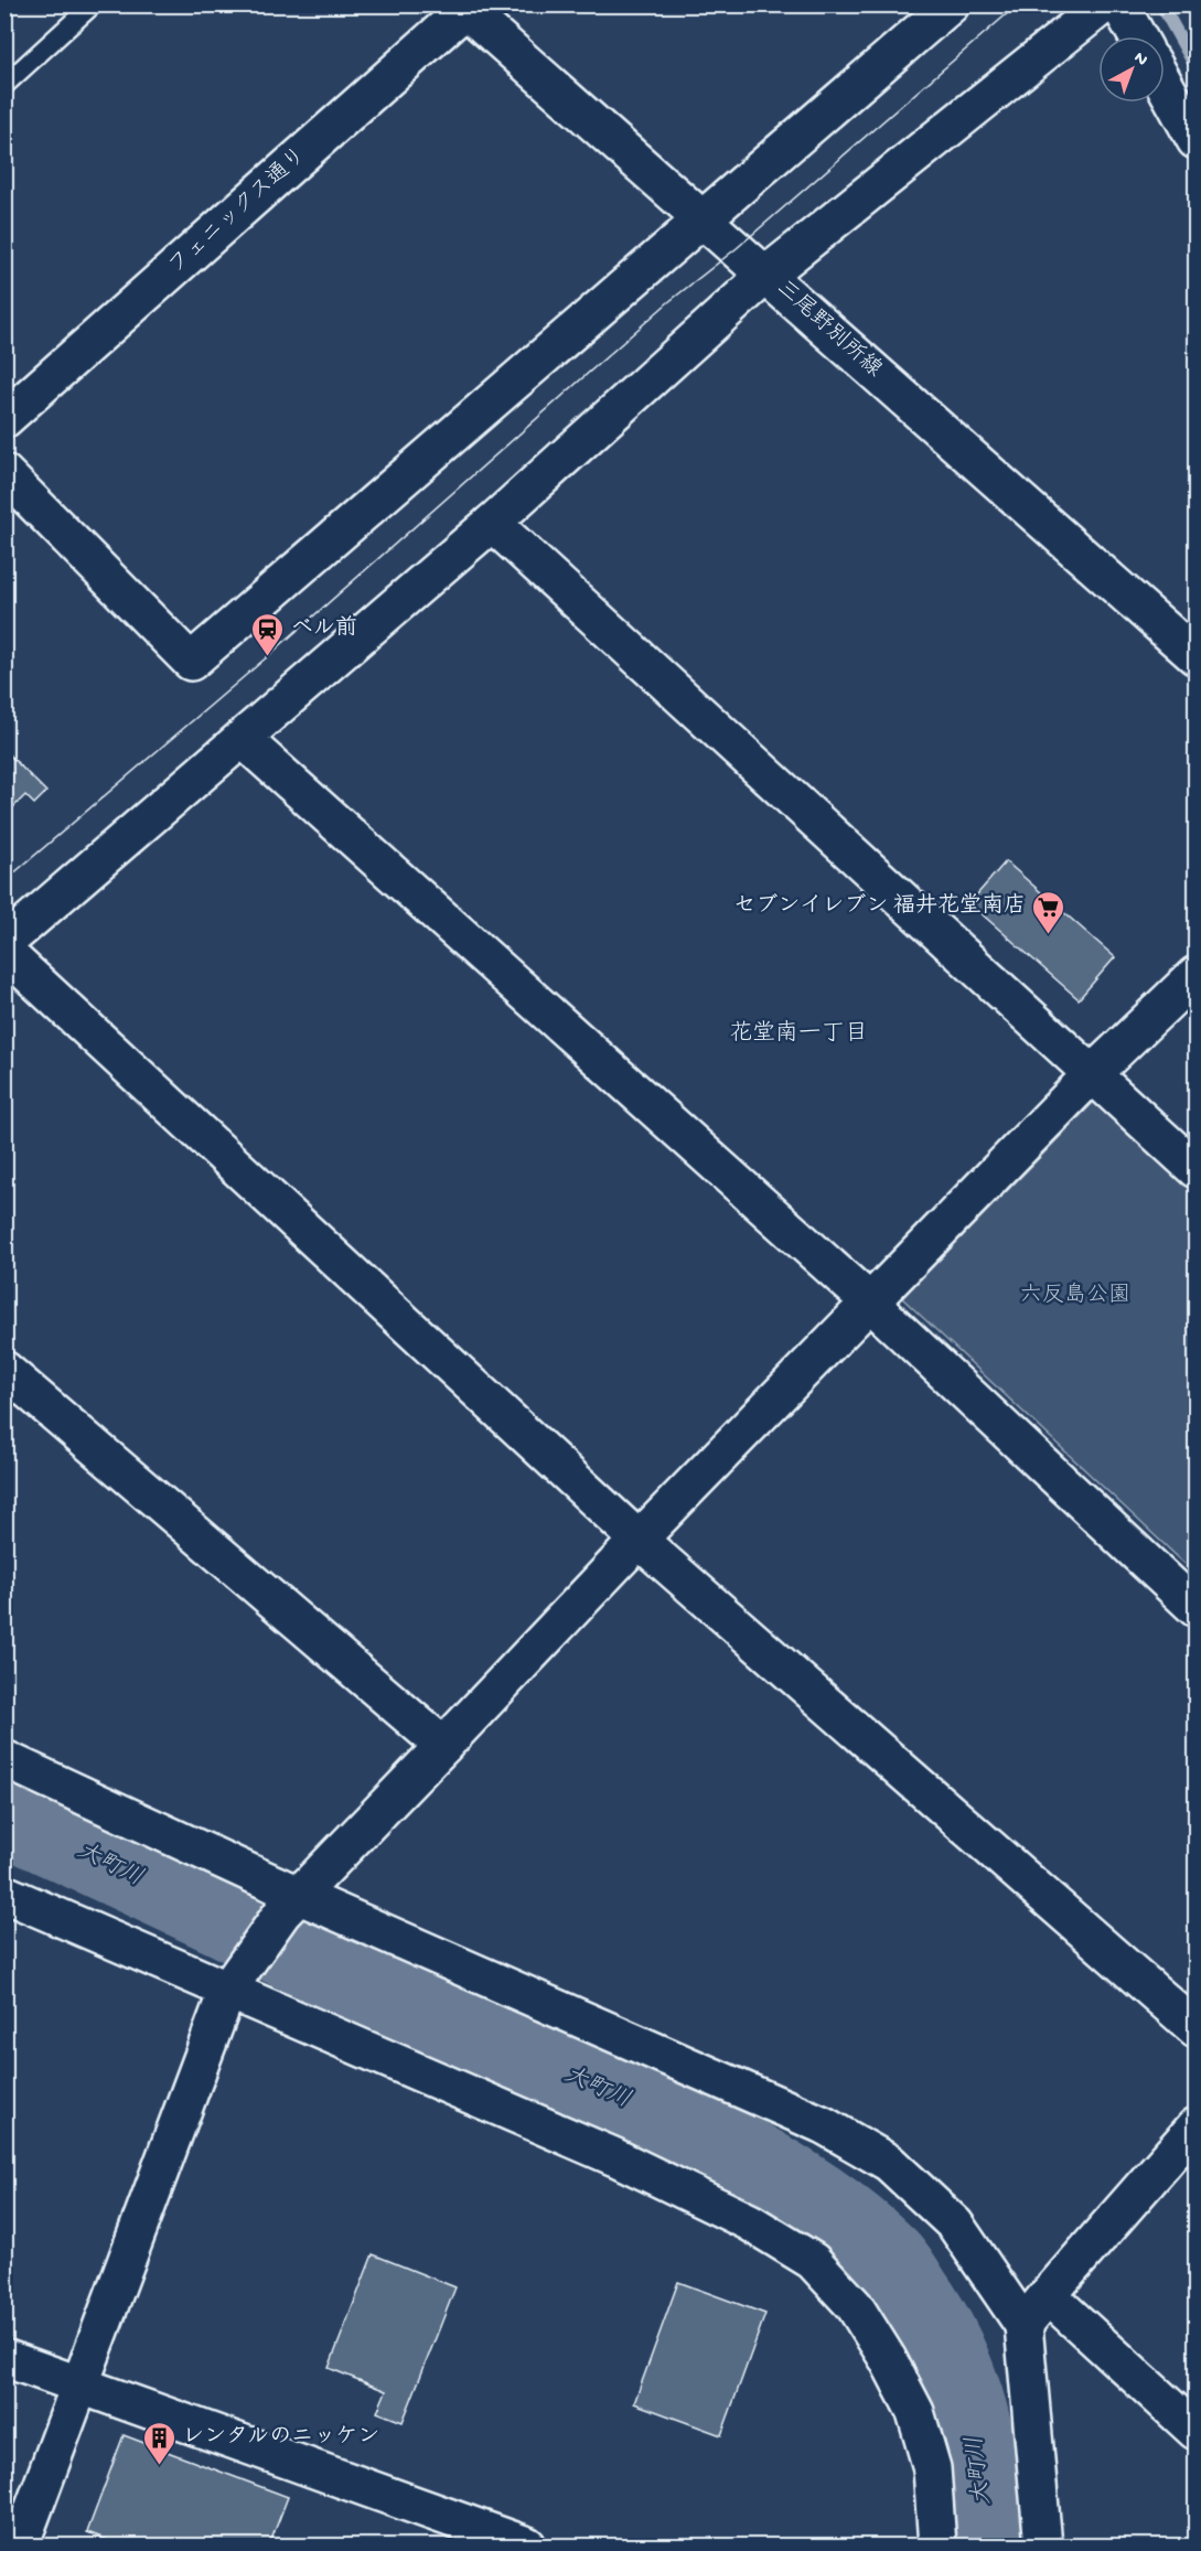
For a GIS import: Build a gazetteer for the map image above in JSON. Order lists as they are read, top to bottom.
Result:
{
  "streets": {
    "street": ["フェニックス通り", "三尾野別所線"]
  },
  "crossings": [
    ["フェニックス通り", "三尾野別所線"]
  ],
  "districts": ["花堂南一丁目"],
  "water": ["大町川"],
  "parks": ["六反島公園"],
  "places": {
    "station": ["ベル前"],
    "supermarket": ["セブンイレブン 福井花堂南店"],
    "building": ["レンタルのニッケン"]
  },
  "north": "top right"
}
